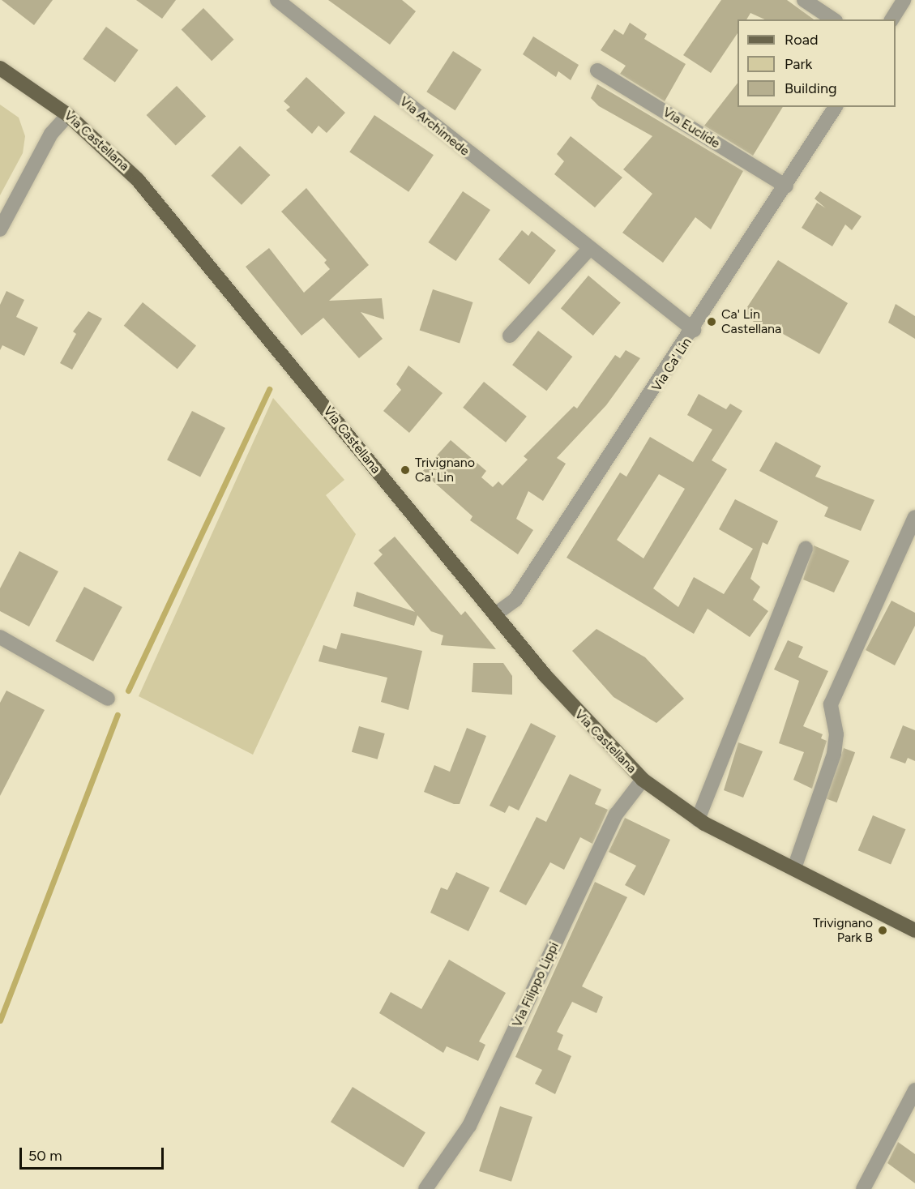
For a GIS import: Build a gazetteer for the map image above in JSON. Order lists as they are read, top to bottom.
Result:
{
  "streets": {
    "main road": ["Via Castellana"],
    "street": [
      "Via Archimede",
      "Via Euclide",
      "Via Ca' Lin",
      "Via Filippo Lippi"
    ]
  },
  "crossings": [
    ["Via Archimede", "Via Ca' Lin"],
    ["Via Euclide", "Via Ca' Lin"],
    ["Via Castellana", "Via Ca' Lin"],
    ["Via Castellana", "Via Filippo Lippi"]
  ],
  "places": ["Ca' Lin Castellana", "Trivignano Ca' Lin", "Trivignano Park B"],
  "legend": ["Road", "Park", "Building"],
  "scale_bar": "50 m"
}
